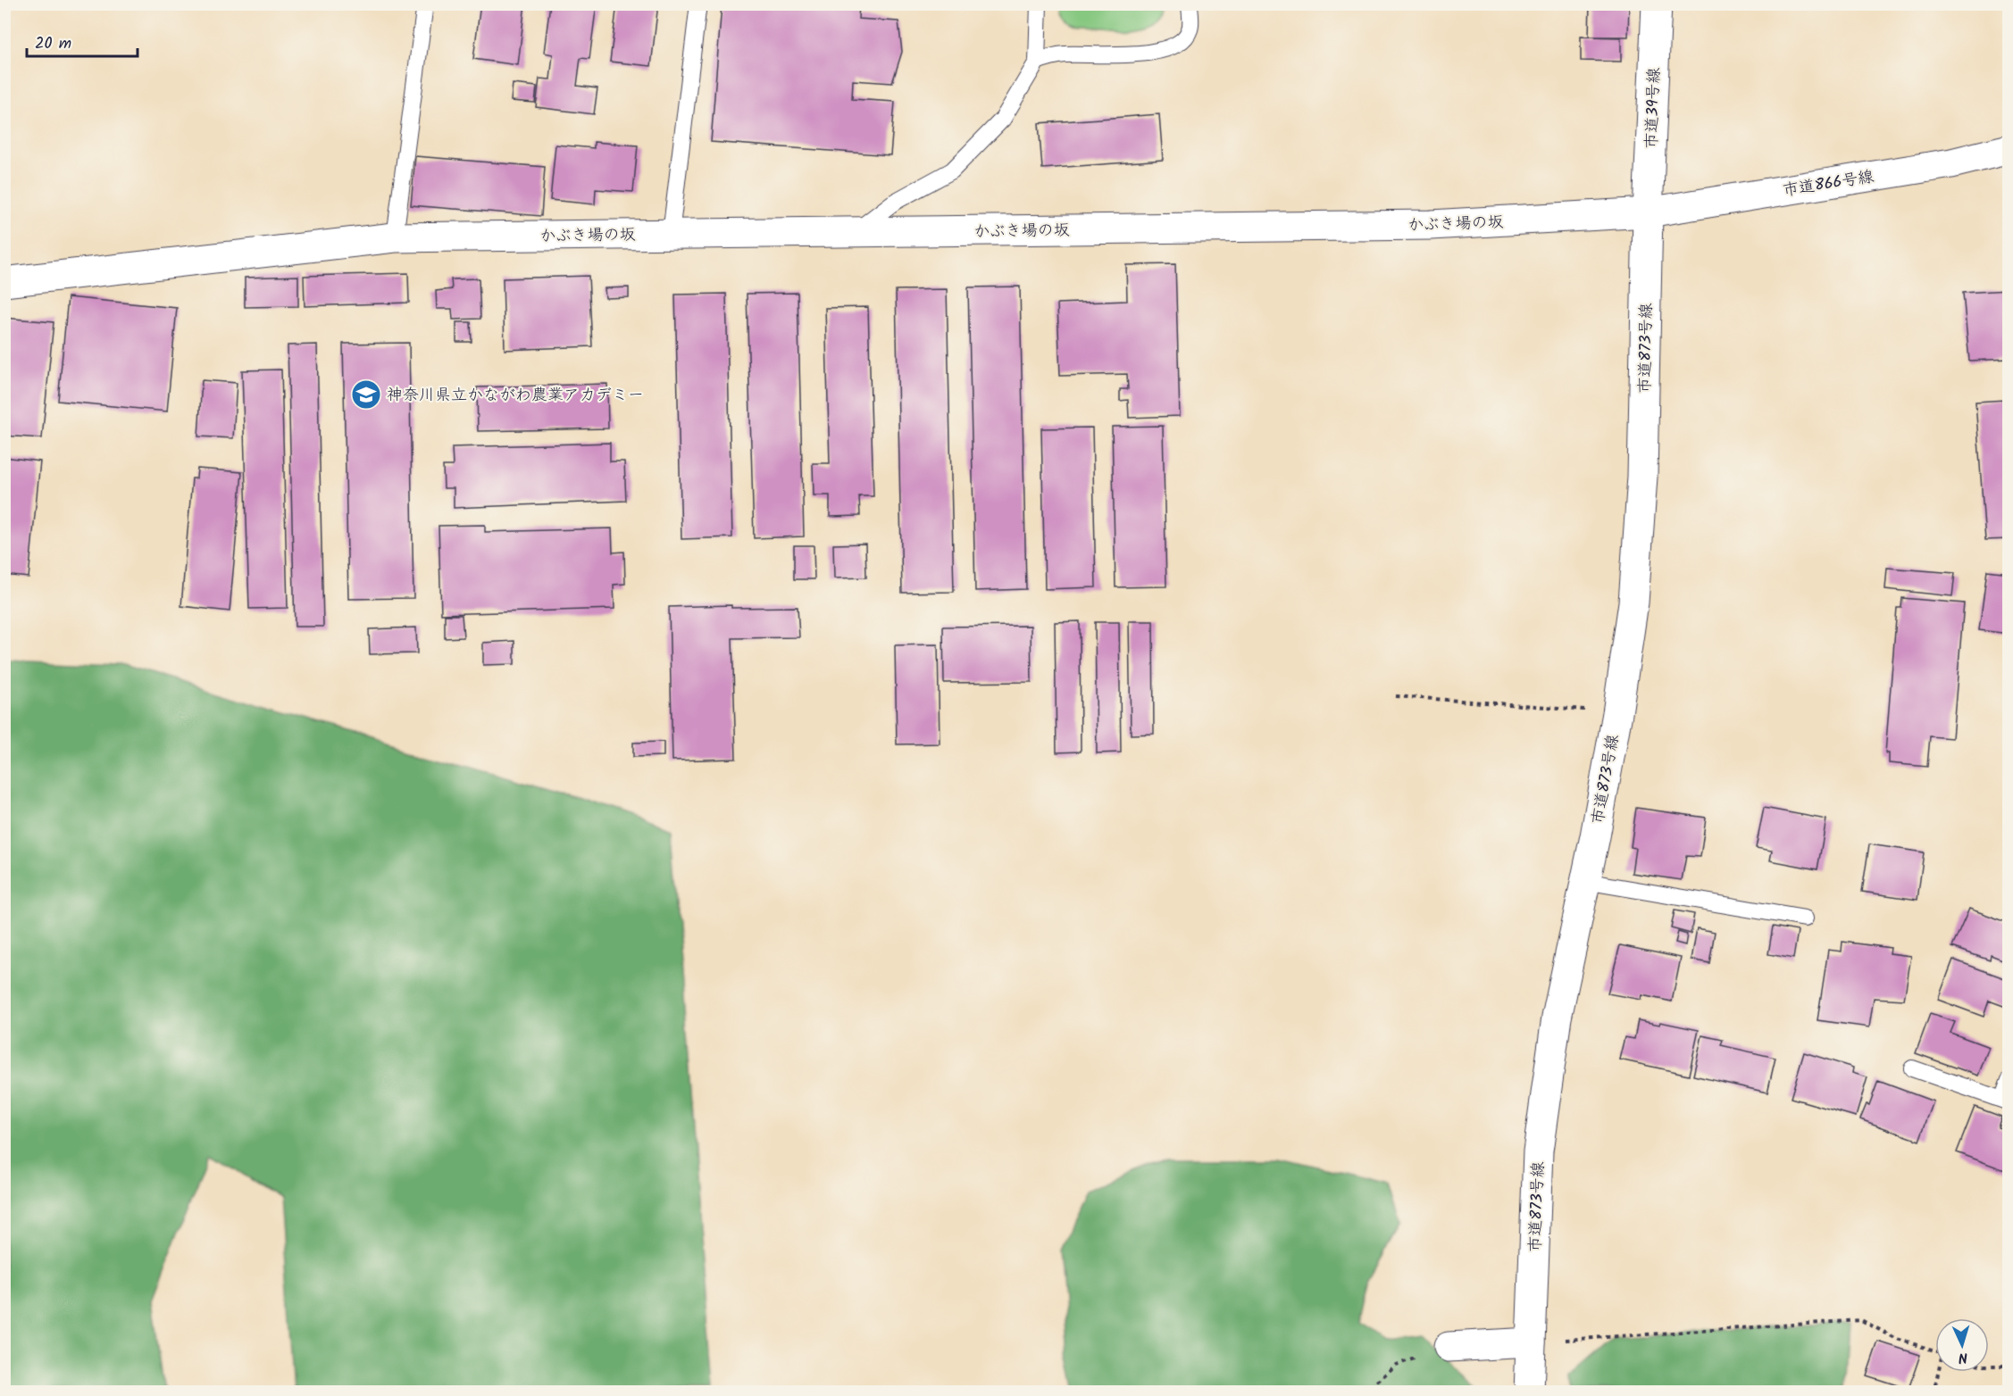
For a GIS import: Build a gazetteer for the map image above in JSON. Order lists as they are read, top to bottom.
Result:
{
  "streets": {
    "street": [
      "市道39号線",
      "市道866号線",
      "かぶき場の坂",
      "市道873号線"
    ]
  },
  "crossings": [
    ["市道39号線", "市道866号線"],
    ["市道39号線", "かぶき場の坂"],
    ["市道39号線", "市道873号線"],
    ["市道866号線", "かぶき場の坂"],
    ["市道866号線", "市道873号線"],
    ["かぶき場の坂", "市道873号線"]
  ],
  "places": {
    "school or university": ["神奈川県立かながわ農業アカデミー"]
  },
  "scale_bar": "20 m",
  "north": "bottom"
}
